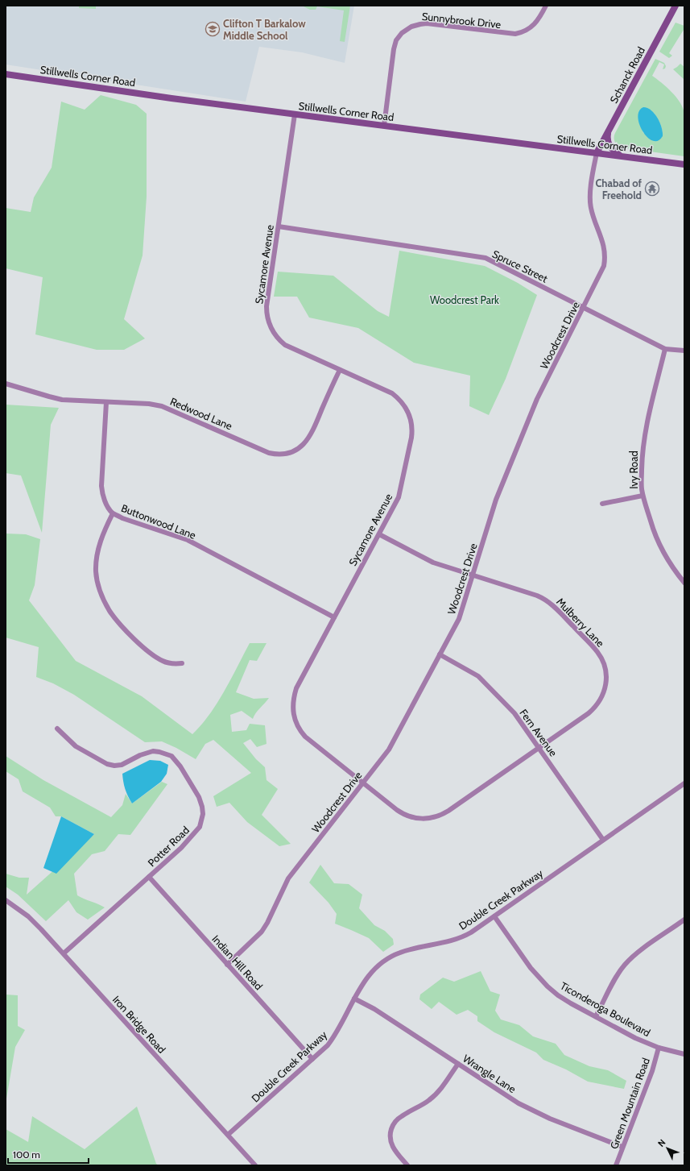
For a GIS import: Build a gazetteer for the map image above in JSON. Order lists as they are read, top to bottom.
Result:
{
  "streets": {
    "street": [
      "Sunnybrook Drive",
      "Schanck Road",
      "Stillwells Corner Road",
      "Sycamore Avenue",
      "Spruce Street",
      "Woodcrest Drive",
      "Redwood Lane",
      "Ivy Road",
      "Buttonwood Lane",
      "Mulberry Lane",
      "Fern Avenue",
      "Potter Road",
      "Double Creek Parkway",
      "Indian Hill Road",
      "Ticonderoga Boulevard",
      "Iron Bridge Road",
      "Wrangle Lane",
      "Green Mountain Road"
    ]
  },
  "crossings": [
    ["Sunnybrook Drive", "Stillwells Corner Road"],
    ["Schanck Road", "Stillwells Corner Road"],
    ["Schanck Road", "Woodcrest Drive"],
    ["Stillwells Corner Road", "Sycamore Avenue"],
    ["Stillwells Corner Road", "Woodcrest Drive"],
    ["Sycamore Avenue", "Spruce Street"],
    ["Sycamore Avenue", "Woodcrest Drive"],
    ["Sycamore Avenue", "Redwood Lane"],
    ["Sycamore Avenue", "Buttonwood Lane"],
    ["Sycamore Avenue", "Mulberry Lane"],
    ["Spruce Street", "Woodcrest Drive"],
    ["Spruce Street", "Ivy Road"],
    ["Woodcrest Drive", "Mulberry Lane"],
    ["Woodcrest Drive", "Fern Avenue"],
    ["Woodcrest Drive", "Indian Hill Road"],
    ["Redwood Lane", "Buttonwood Lane"],
    ["Mulberry Lane", "Fern Avenue"],
    ["Fern Avenue", "Double Creek Parkway"],
    ["Potter Road", "Indian Hill Road"],
    ["Potter Road", "Iron Bridge Road"],
    ["Double Creek Parkway", "Indian Hill Road"],
    ["Double Creek Parkway", "Ticonderoga Boulevard"],
    ["Double Creek Parkway", "Iron Bridge Road"],
    ["Double Creek Parkway", "Wrangle Lane"],
    ["Ticonderoga Boulevard", "Green Mountain Road"],
    ["Wrangle Lane", "Green Mountain Road"]
  ],
  "parks": ["Woodcrest Park"],
  "places": {
    "school or university": ["Clifton T Barkalow Middle School"],
    "temple": ["Chabad of Freehold"]
  },
  "scale_bar": "100 m",
  "north": "top left"
}
